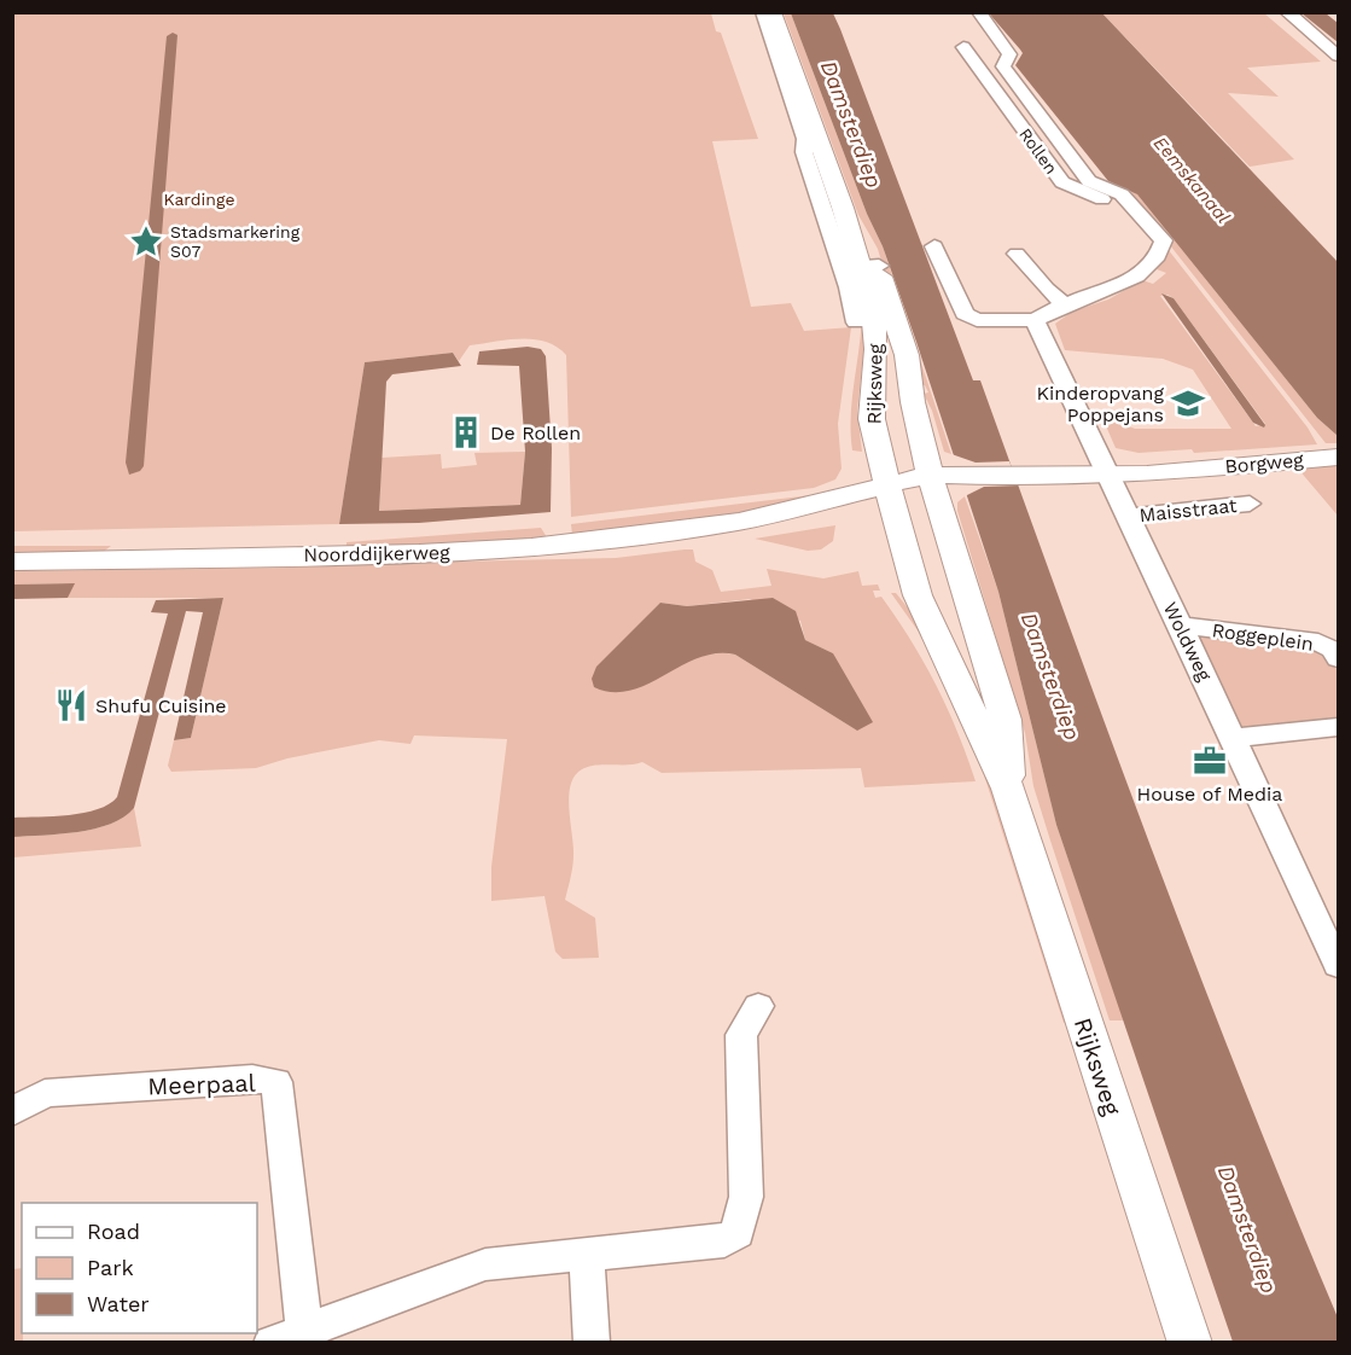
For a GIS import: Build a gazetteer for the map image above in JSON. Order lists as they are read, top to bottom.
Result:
{
  "streets": {
    "main road": ["Rijksweg", "Borgweg", "Noorddijkerweg"],
    "street": [
      "Rollen",
      "Maisstraat",
      "Roggeplein",
      "Woldweg",
      "Meerpaal"
    ]
  },
  "crossings": [
    ["Rijksweg", "Borgweg"],
    ["Rijksweg", "Noorddijkerweg"],
    ["Borgweg", "Noorddijkerweg"],
    ["Borgweg", "Woldweg"],
    ["Maisstraat", "Woldweg"],
    ["Roggeplein", "Woldweg"]
  ],
  "water": ["Damsterdiep", "Eemskanaal"],
  "parks": ["Kardinge"],
  "places": {
    "place": ["Stadsmarkering S07"],
    "school or university": ["Kinderopvang Poppejans"],
    "building": ["De Rollen"],
    "restaurant": ["Shufu Cuisine"],
    "office": ["House of Media"]
  },
  "legend": ["Road", "Park", "Water"]
}
